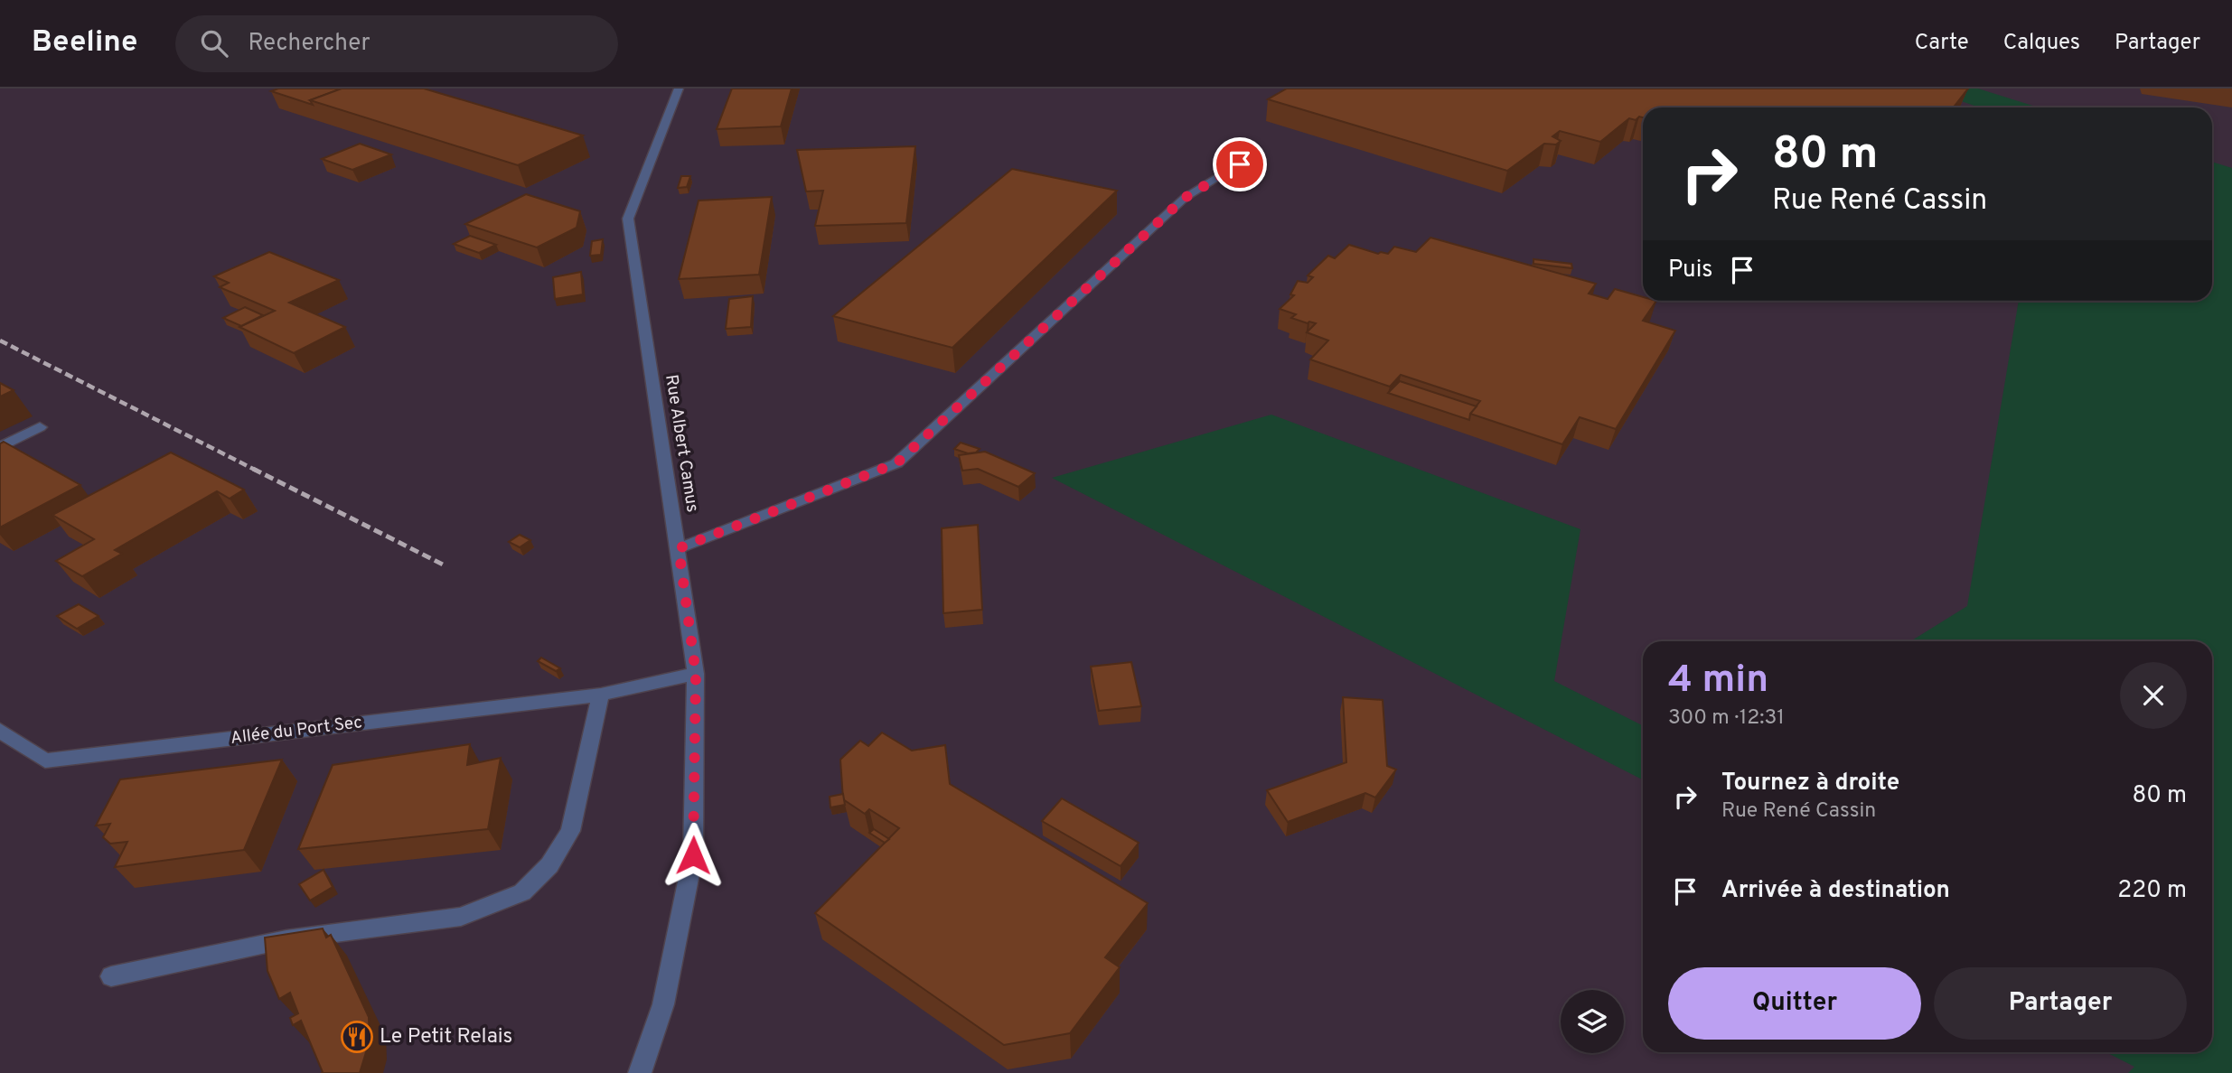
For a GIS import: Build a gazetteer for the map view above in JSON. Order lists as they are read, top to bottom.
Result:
{
  "streets": {
    "street": ["Rue Albert Camus", "Allée du Port Sec"]
  },
  "crossings": [
    ["Rue Albert Camus", "Allée du Port Sec"]
  ],
  "places": {
    "restaurant": ["Le Petit Relais"]
  },
  "page": {
    "header": "Beeline",
    "search": "Rechercher",
    "nav": ["Carte", "Calques", "Partager"],
    "turn": ["80 m", "Rue René Cassin"],
    "then": "Puis",
    "heading": ["4 min", "300 m · 12:31"],
    "list": [
      {
        "name": "Tournez à droite",
        "note": "Rue René Cassin",
        "value": "80 m"
      },
      {
        "name": "Arrivée à destination",
        "value": "220 m"
      }
    ],
    "buttons": ["Quitter", "Partager"]
  }
}
